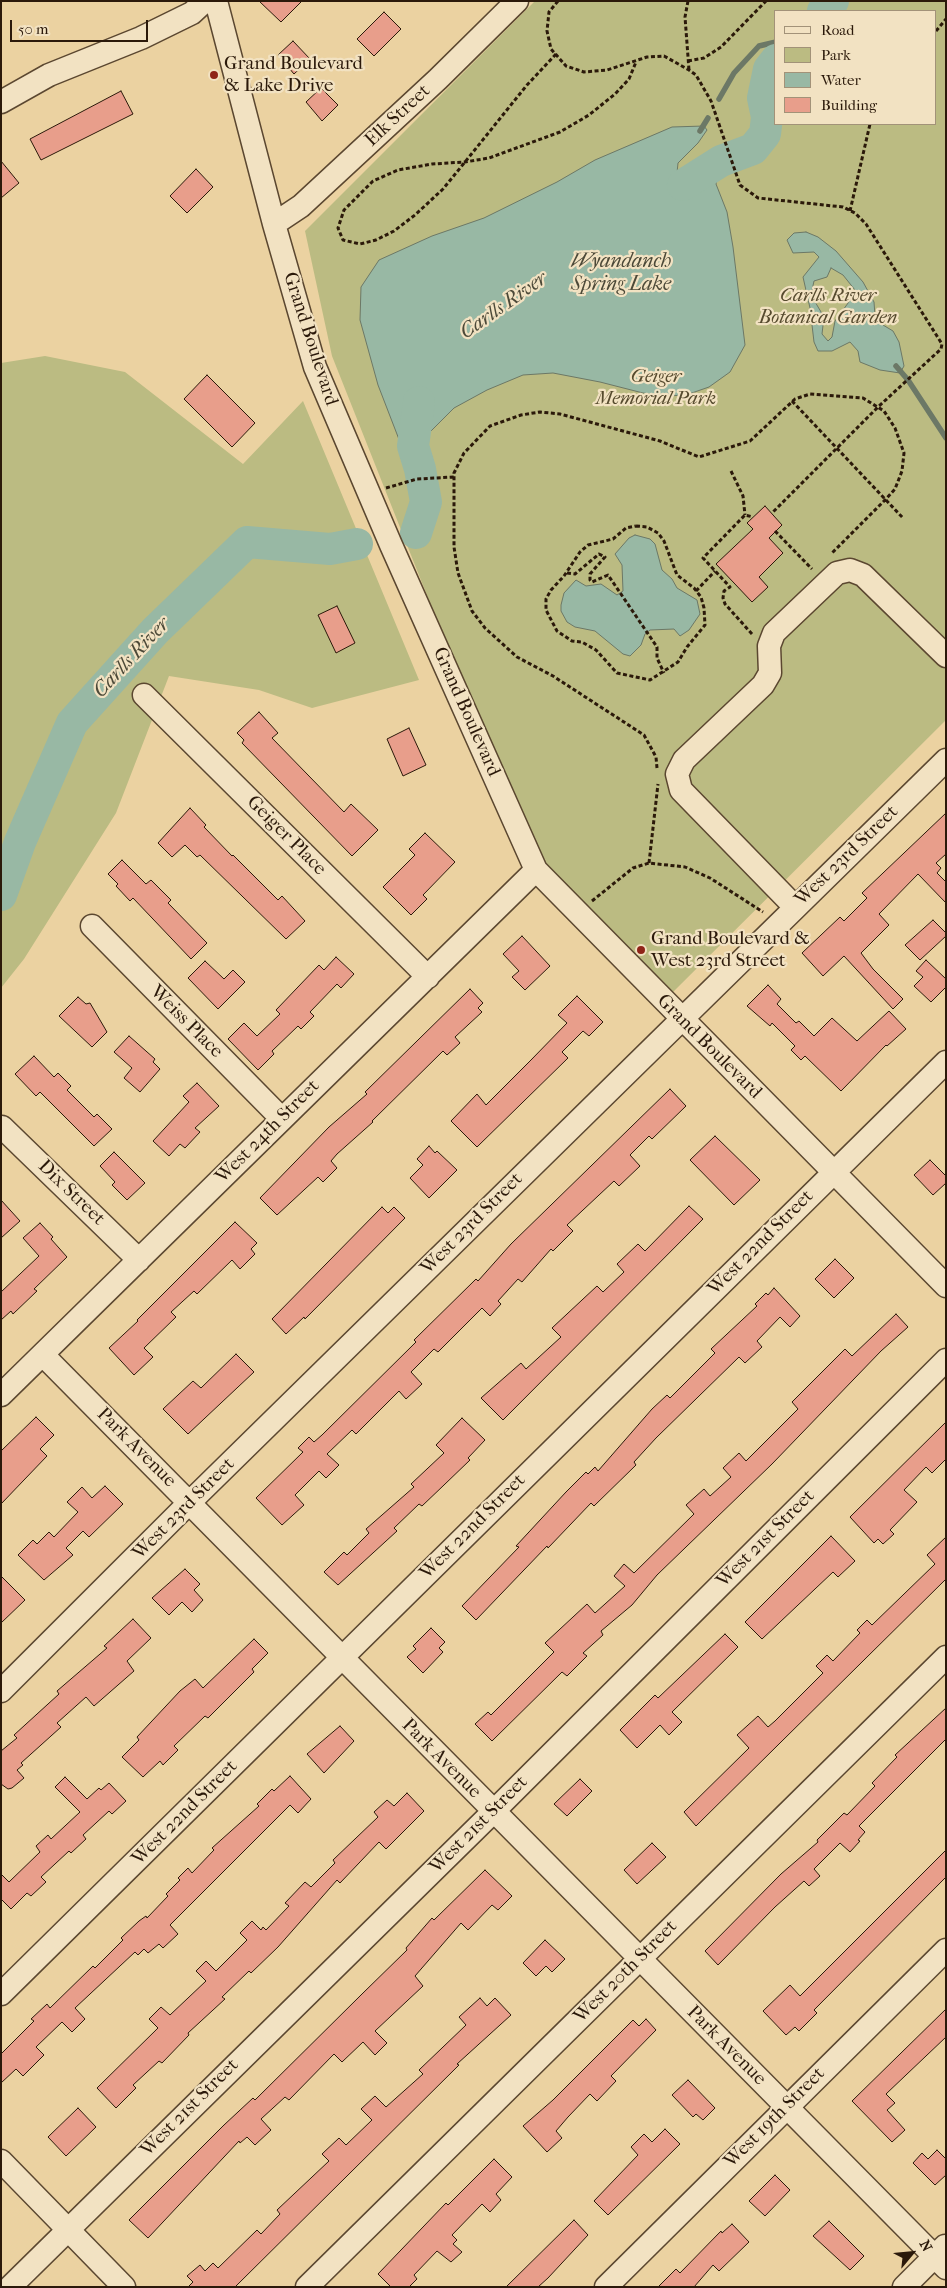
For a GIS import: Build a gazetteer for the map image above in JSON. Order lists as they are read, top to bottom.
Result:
{
  "streets": {
    "street": [
      "Elk Street",
      "Grand Boulevard",
      "Geiger Place",
      "West 23rd Street",
      "Weiss Place",
      "West 24th Street",
      "Dix Street",
      "West 22nd Street",
      "Park Avenue",
      "West 21st Street",
      "West 20th Street",
      "West 19th Street"
    ]
  },
  "crossings": [
    ["Elk Street", "Grand Boulevard"],
    ["Grand Boulevard", "West 23rd Street"],
    ["Grand Boulevard", "West 24th Street"],
    ["Grand Boulevard", "West 22nd Street"],
    ["Geiger Place", "West 24th Street"],
    ["West 23rd Street", "Park Avenue"],
    ["Weiss Place", "West 24th Street"],
    ["West 24th Street", "Dix Street"],
    ["West 24th Street", "Park Avenue"],
    ["West 22nd Street", "Park Avenue"],
    ["Park Avenue", "West 21st Street"],
    ["Park Avenue", "West 20th Street"],
    ["Park Avenue", "West 19th Street"]
  ],
  "water": ["Wyandanch Spring Lake", "Carlls River"],
  "parks": ["Carlls River Botanical Garden", "Geiger Memorial Park"],
  "places": ["Grand Boulevard & Lake Drive", "Grand Boulevard & West 23rd Street"],
  "legend": [
    "Road",
    "Park",
    "Water",
    "Building"
  ],
  "scale_bar": "50 m",
  "north": "top right"
}
